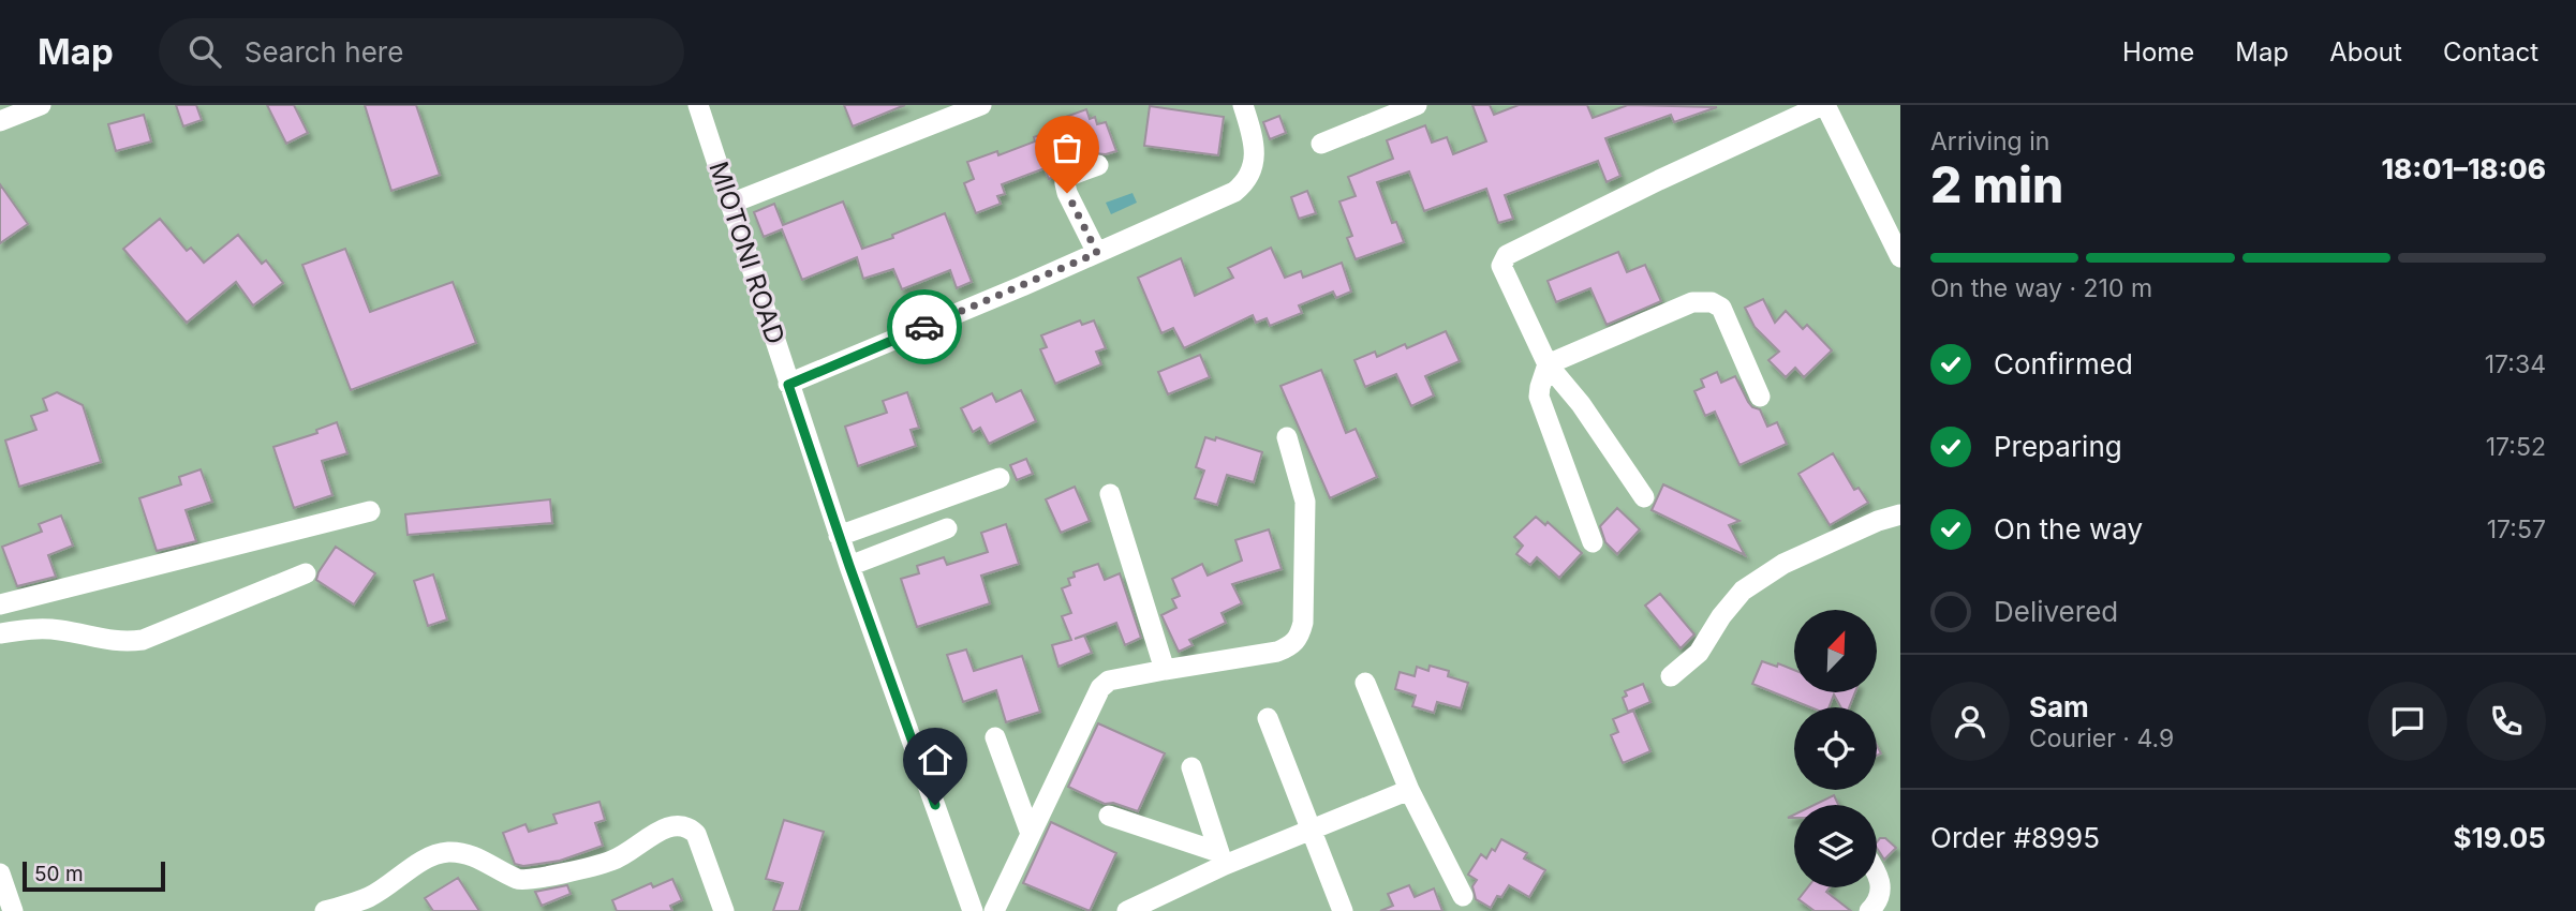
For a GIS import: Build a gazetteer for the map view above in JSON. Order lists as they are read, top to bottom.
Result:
{
  "streets": {
    "street": ["MIOTONI ROAD"]
  },
  "scale_bar": "50 m",
  "north": "top right",
  "page": {
    "header": "Map",
    "search": "Search here",
    "nav": [
      "Home",
      "Map",
      "About",
      "Contact"
    ],
    "heading": ["2 min", "Arriving in", "18:01–18:06"],
    "panel": [
      "Sam",
      "Courier · 4.9",
      "Order #8995",
      "$19.05"
    ],
    "bar": "On the way · 210 m",
    "list": [
      ["Confirmed", "17:34"],
      ["Preparing", "17:52"],
      ["On the way", "17:57"],
      "Delivered"
    ],
    "scale": "50 m"
  }
}
